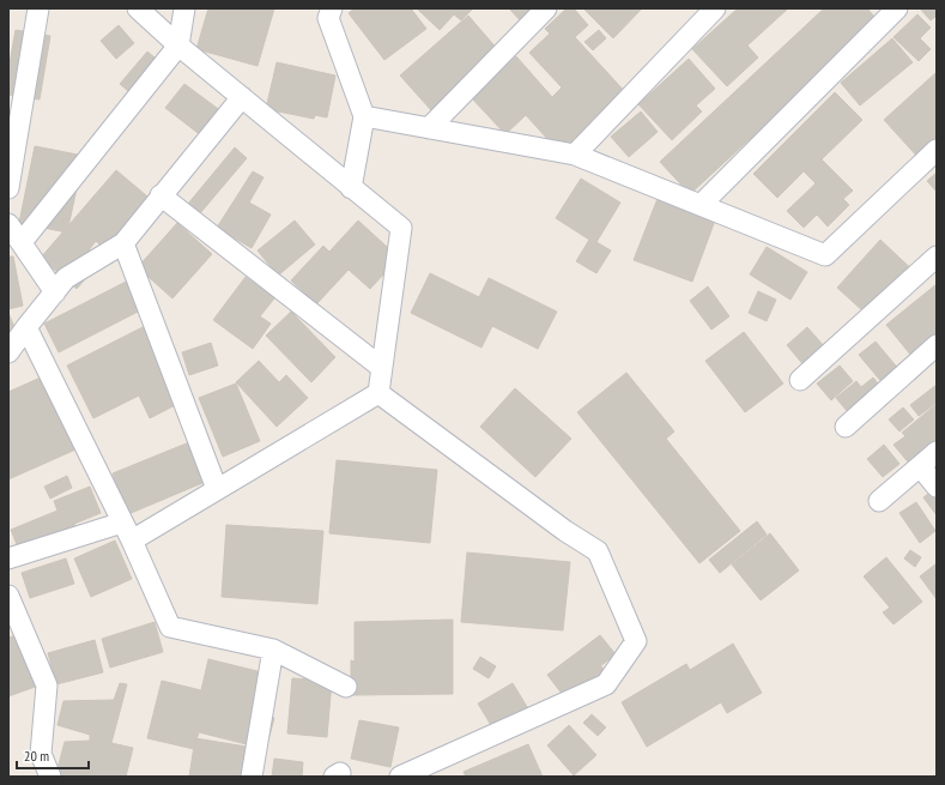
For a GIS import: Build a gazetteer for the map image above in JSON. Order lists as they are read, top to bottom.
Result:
{
  "scale_bar": "20 m"
}
